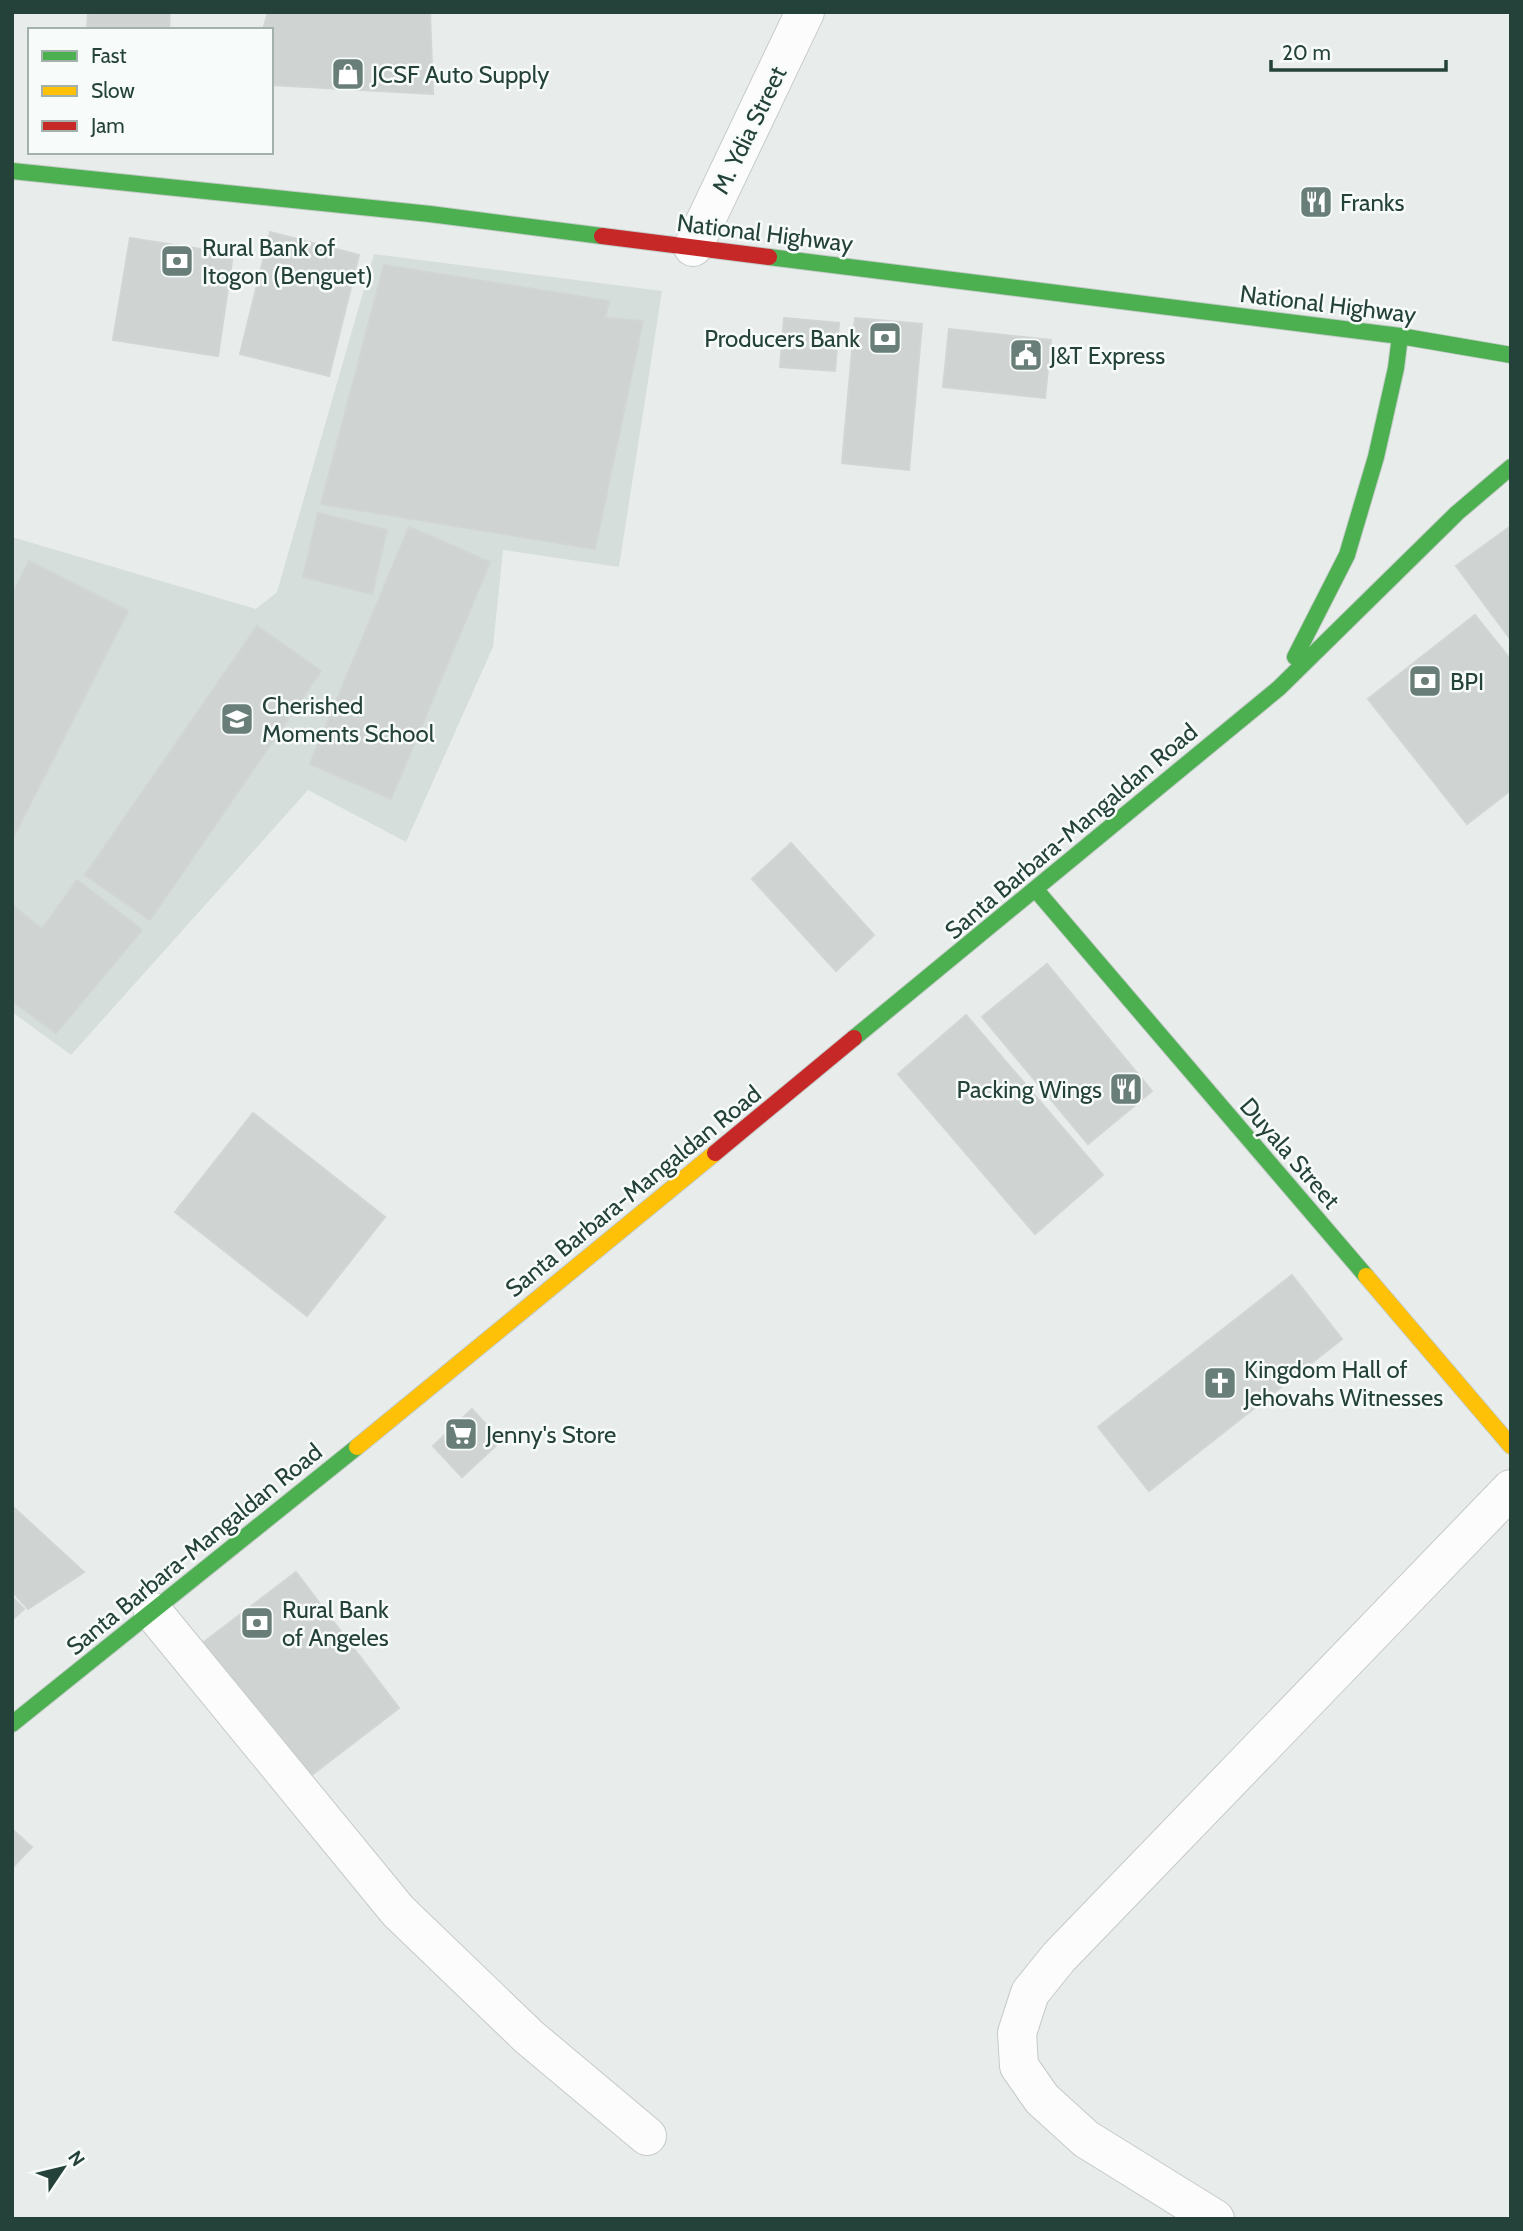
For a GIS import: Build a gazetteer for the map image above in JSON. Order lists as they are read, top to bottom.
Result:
{
  "streets": {
    "main road": ["National Highway", "Santa Barbara-Mangaldan Road", "Duyala Street"],
    "street": ["M. Ydia Street"]
  },
  "crossings": [
    ["M. Ydia Street", "National Highway"],
    ["National Highway", "Santa Barbara-Mangaldan Road"],
    ["Santa Barbara-Mangaldan Road", "Duyala Street"]
  ],
  "places": {
    "shop": ["JCSF Auto Supply"],
    "restaurant": ["Franks", "Packing Wings"],
    "bank": [
      "Rural Bank of Itogon (Benguet)",
      "Producers Bank",
      "BPI",
      "Rural Bank of Angeles"
    ],
    "public building": ["J&T Express"],
    "school or university": ["Cherished Moments School"],
    "church": ["Kingdom Hall of Jehovahs Witnesses"],
    "supermarket": ["Jenny's Store"]
  },
  "legend": ["Fast", "Slow", "Jam"],
  "scale_bar": "20 m",
  "north": "top right"
}
